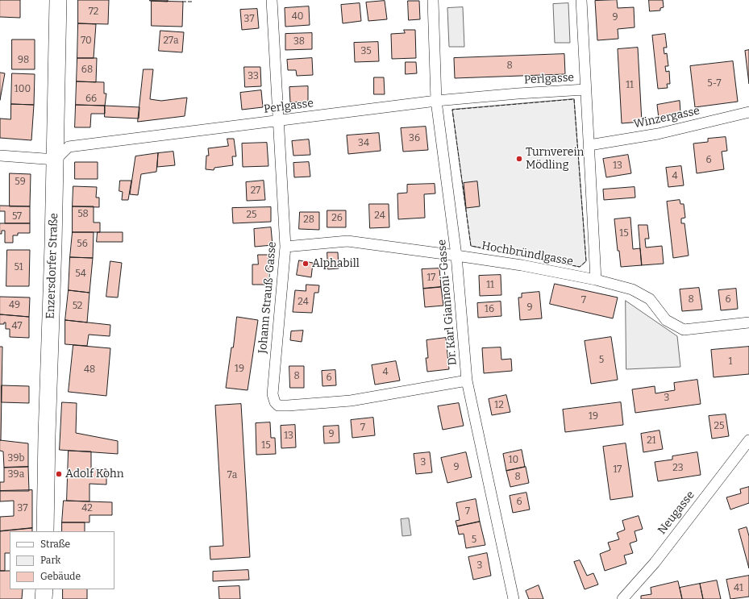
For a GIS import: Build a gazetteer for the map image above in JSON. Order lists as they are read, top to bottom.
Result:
{
  "streets": {
    "main road": ["Enzersdorfer Straße"],
    "street": [
      "Perlgasse",
      "Winzergasse",
      "Hochbründlgasse",
      "Johann Strauß-Gasse",
      "Dr. Karl Giannoni-Gasse",
      "Neugasse"
    ]
  },
  "crossings": [
    ["Perlgasse", "Enzersdorfer Straße"],
    ["Perlgasse", "Johann Strauß-Gasse"],
    ["Perlgasse", "Dr. Karl Giannoni-Gasse"],
    ["Hochbründlgasse", "Johann Strauß-Gasse"],
    ["Hochbründlgasse", "Dr. Karl Giannoni-Gasse"],
    ["Johann Strauß-Gasse", "Dr. Karl Giannoni-Gasse"]
  ],
  "places": ["Turnverein Mödling", "Alphabill", "Adolf Kohn"],
  "house_numbers": [
    "72",
    "40",
    "9",
    "37",
    "70",
    "27a",
    "38",
    "35",
    "98",
    "8",
    "68",
    "33",
    "5-7",
    "11",
    "100",
    "66",
    "36",
    "34",
    "6",
    "13",
    "4",
    "59",
    "27",
    "58",
    "25",
    "24",
    "57",
    "26",
    "28",
    "15",
    "56",
    "51",
    "54",
    "17",
    "11",
    "8",
    "6",
    "7",
    "24",
    "49",
    "52",
    "9",
    "16",
    "47",
    "5",
    "1",
    "19",
    "48",
    "4",
    "8",
    "6",
    "3",
    "12",
    "19",
    "25",
    "7",
    "9",
    "13",
    "21",
    "15",
    "39b",
    "10",
    "3",
    "9",
    "23",
    "17",
    "39a",
    "7a",
    "8",
    "6",
    "37",
    "42",
    "7",
    "5",
    "3",
    "41"
  ],
  "legend": ["Straße", "Park", "Gebäude"]
}
